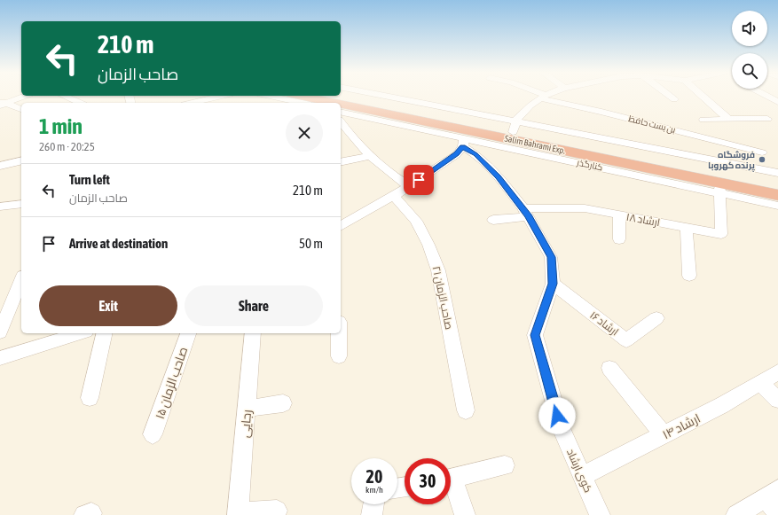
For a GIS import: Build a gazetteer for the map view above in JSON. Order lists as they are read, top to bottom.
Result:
{
  "streets": {
    "highway": ["Salim Bahrami Exp."],
    "street": [
      "بن بست حافظ",
      "کنارگذر",
      "ارشاد ۱۸",
      "صاحب الزمان ۲۱",
      "ارشاد ۱۶",
      "صاحب الزمان ۱۵",
      "رجایی",
      "ارشاد ۱۴",
      "کوی ارشاد"
    ]
  },
  "crossings": [
    ["Salim Bahrami Exp.", "کنارگذر"],
    ["Salim Bahrami Exp.", "ارشاد ۱۸"],
    ["کنارگذر", "ارشاد ۱۸"],
    ["کنارگذر", "کوی ارشاد"],
    ["ارشاد ۱۸", "کوی ارشاد"],
    ["ارشاد ۱۶", "کوی ارشاد"],
    ["ارشاد ۱۴", "کوی ارشاد"]
  ],
  "places": ["فروشگاه پرنده کهروبا"],
  "page": {
    "turn": ["210 m", "صاحب الزمان"],
    "heading": ["1 min", "260 m · 20:25"],
    "list": [
      {
        "name": "Turn left",
        "note": "صاحب الزمان",
        "value": "210 m"
      },
      {
        "name": "Arrive at destination",
        "value": "50 m"
      }
    ],
    "buttons": ["Exit", "Share"],
    "speed": "20 km/h",
    "limit": "30"
  }
}
